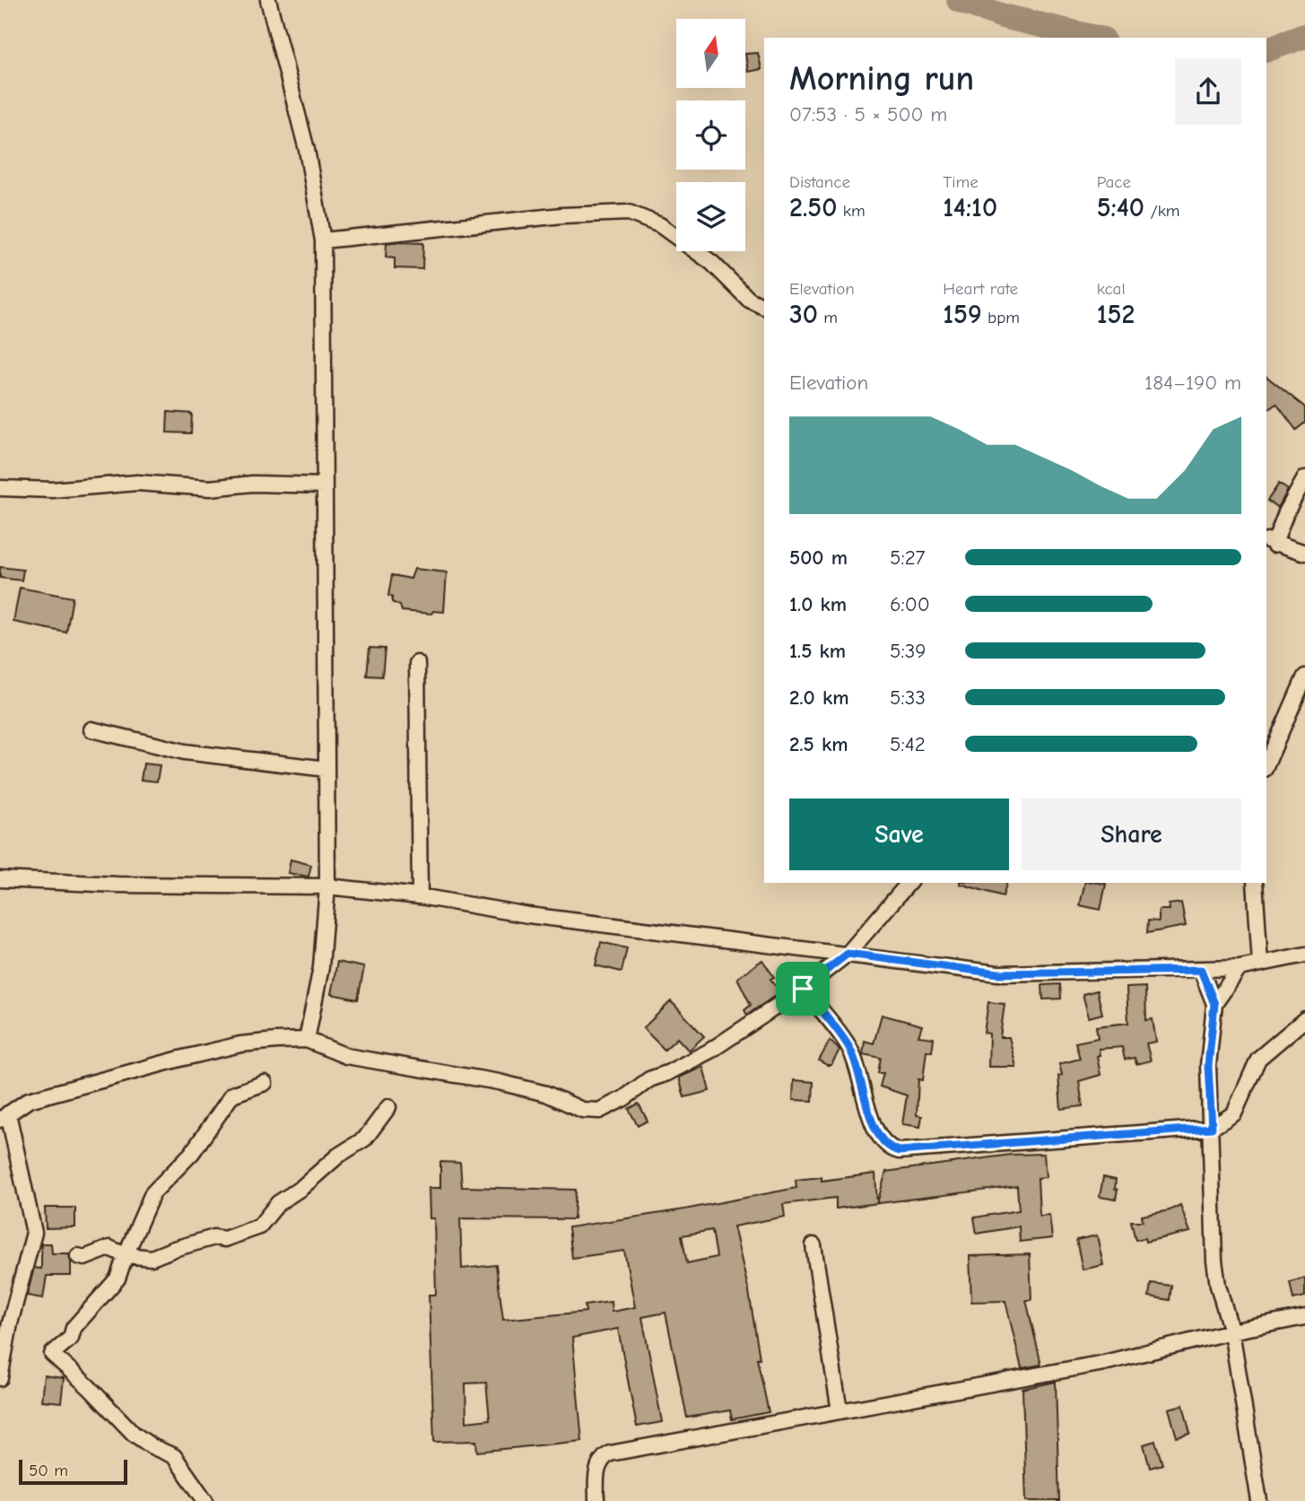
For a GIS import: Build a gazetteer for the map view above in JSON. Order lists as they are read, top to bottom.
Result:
{
  "scale_bar": "50 m",
  "north": "top",
  "page": {
    "heading": ["Morning run", "07:53 · 5 × 500 m"],
    "stats": [
      ["Distance", "2.50 km"],
      ["Time", "14:10"],
      ["Pace", "5:40 /km"],
      ["Elevation", "30 m"],
      ["Heart rate", "159 bpm"],
      ["kcal", "152"]
    ],
    "chart": ["Elevation", "184–190 m"],
    "list": [
      {
        "name": "500 m",
        "note": "5:27"
      },
      {
        "name": "1.0 km",
        "note": "6:00"
      },
      {
        "name": "1.5 km",
        "note": "5:39"
      },
      {
        "name": "2.0 km",
        "note": "5:33"
      },
      {
        "name": "2.5 km",
        "note": "5:42"
      }
    ],
    "buttons": ["Save", "Share"],
    "scale": "50 m"
  }
}
